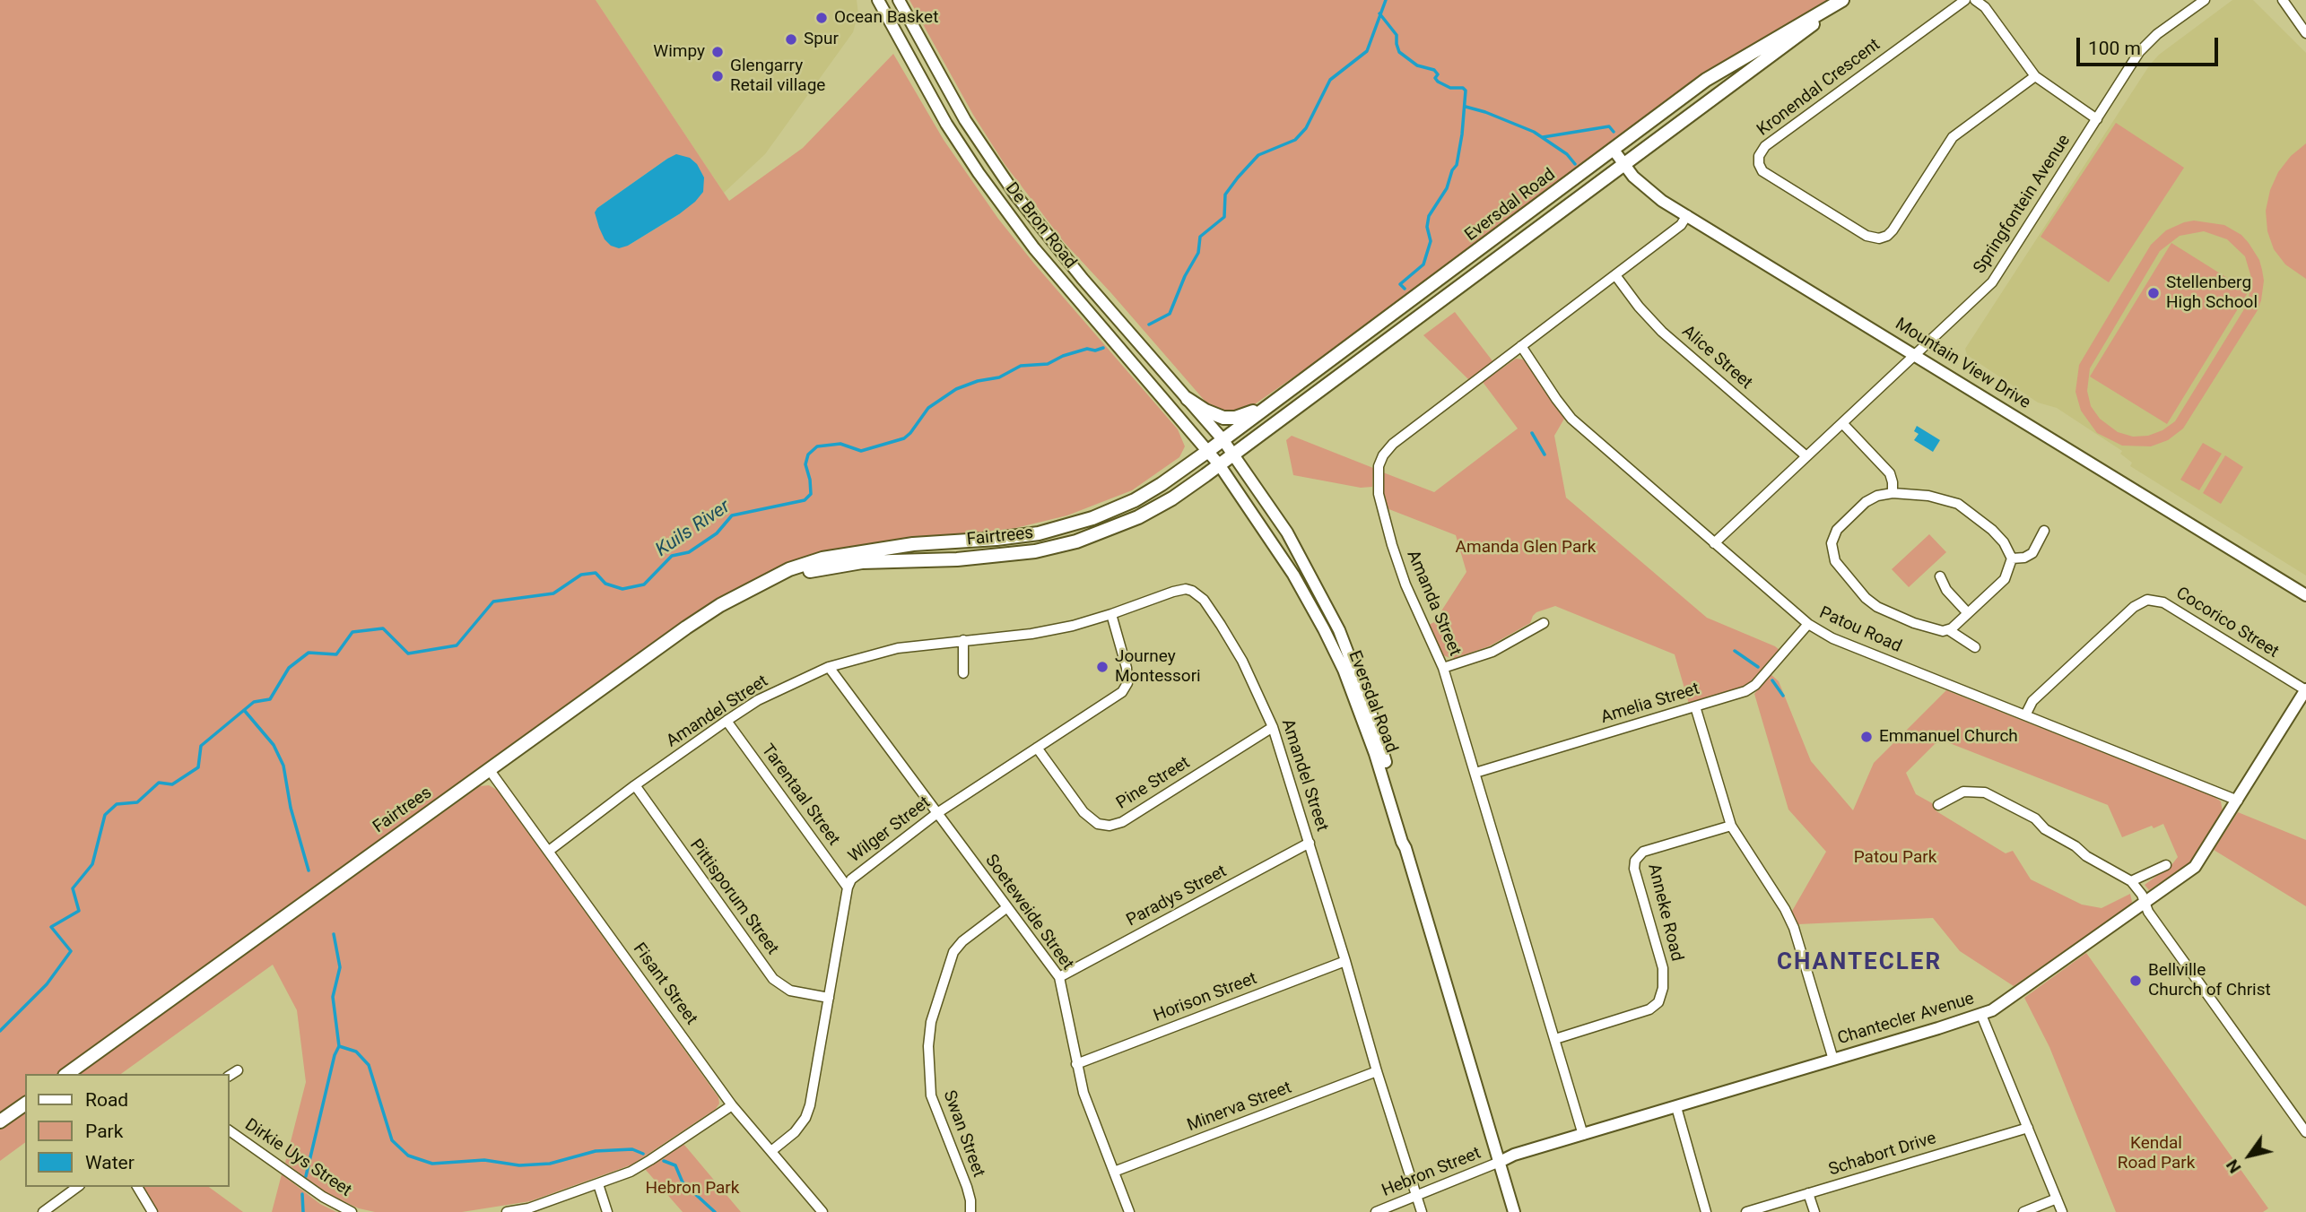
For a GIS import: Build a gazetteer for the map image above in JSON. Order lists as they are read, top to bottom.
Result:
{
  "streets": {
    "main road": ["Eversdal Road", "Fairtrees"],
    "street": [
      "Kronendal Crescent",
      "Springfontein Avenue",
      "De Bron Road",
      "Alice Street",
      "Mountain View Drive",
      "Amanda Street",
      "Cocorico Street",
      "Patou Road",
      "Amelia Street",
      "Amandel Street",
      "Pine Street",
      "Tarentaal Street",
      "Wilger Street",
      "Paradys Street",
      "Pittisporum Street",
      "Soeteweide Street",
      "Anneke Road",
      "Fisant Street",
      "Horison Street",
      "Chantecler Avenue",
      "Minerva Street",
      "Swan Street",
      "Schabort Drive",
      "Dirkie Uys Street",
      "Hebron Street"
    ]
  },
  "crossings": [
    ["Springfontein Avenue", "Alice Street"],
    ["Springfontein Avenue", "Mountain View Drive"],
    ["Springfontein Avenue", "Patou Road"],
    ["Eversdal Road", "De Bron Road"],
    ["Eversdal Road", "Mountain View Drive"],
    ["Eversdal Road", "Fairtrees"],
    ["Eversdal Road", "Chantecler Avenue"],
    ["Eversdal Road", "Hebron Street"],
    ["De Bron Road", "Fairtrees"],
    ["Alice Street", "Amanda Street"],
    ["Mountain View Drive", "Amanda Street"],
    ["Fairtrees", "Fisant Street"],
    ["Amanda Street", "Patou Road"],
    ["Amanda Street", "Amelia Street"],
    ["Amanda Street", "Anneke Road"],
    ["Amanda Street", "Chantecler Avenue"],
    ["Cocorico Street", "Patou Road"],
    ["Cocorico Street", "Chantecler Avenue"],
    ["Patou Road", "Amelia Street"],
    ["Patou Road", "Chantecler Avenue"],
    ["Amandel Street", "Pine Street"],
    ["Amandel Street", "Tarentaal Street"],
    ["Amandel Street", "Wilger Street"],
    ["Amandel Street", "Paradys Street"],
    ["Amandel Street", "Pittisporum Street"],
    ["Amandel Street", "Soeteweide Street"],
    ["Amandel Street", "Fisant Street"],
    ["Amandel Street", "Horison Street"],
    ["Amandel Street", "Minerva Street"],
    ["Amandel Street", "Hebron Street"],
    ["Pine Street", "Wilger Street"],
    ["Tarentaal Street", "Wilger Street"],
    ["Wilger Street", "Pittisporum Street"],
    ["Wilger Street", "Soeteweide Street"],
    ["Wilger Street", "Fisant Street"],
    ["Paradys Street", "Soeteweide Street"],
    ["Soeteweide Street", "Horison Street"],
    ["Soeteweide Street", "Minerva Street"],
    ["Soeteweide Street", "Swan Street"],
    ["Chantecler Avenue", "Hebron Street"]
  ],
  "districts": ["CHANTECLER"],
  "water": ["Kuils River"],
  "parks": [
    "Amanda Glen Park",
    "Patou Park",
    "Kendal Road Park",
    "Hebron Park"
  ],
  "places": [
    "Ocean Basket",
    "Spur",
    "Wimpy",
    "Glengarry Retail village",
    "Stellenberg High School",
    "Journey Montessori",
    "Emmanuel Church",
    "Bellville Church of Christ"
  ],
  "legend": ["Road", "Park", "Water"],
  "scale_bar": "100 m",
  "north": "bottom left"
}
